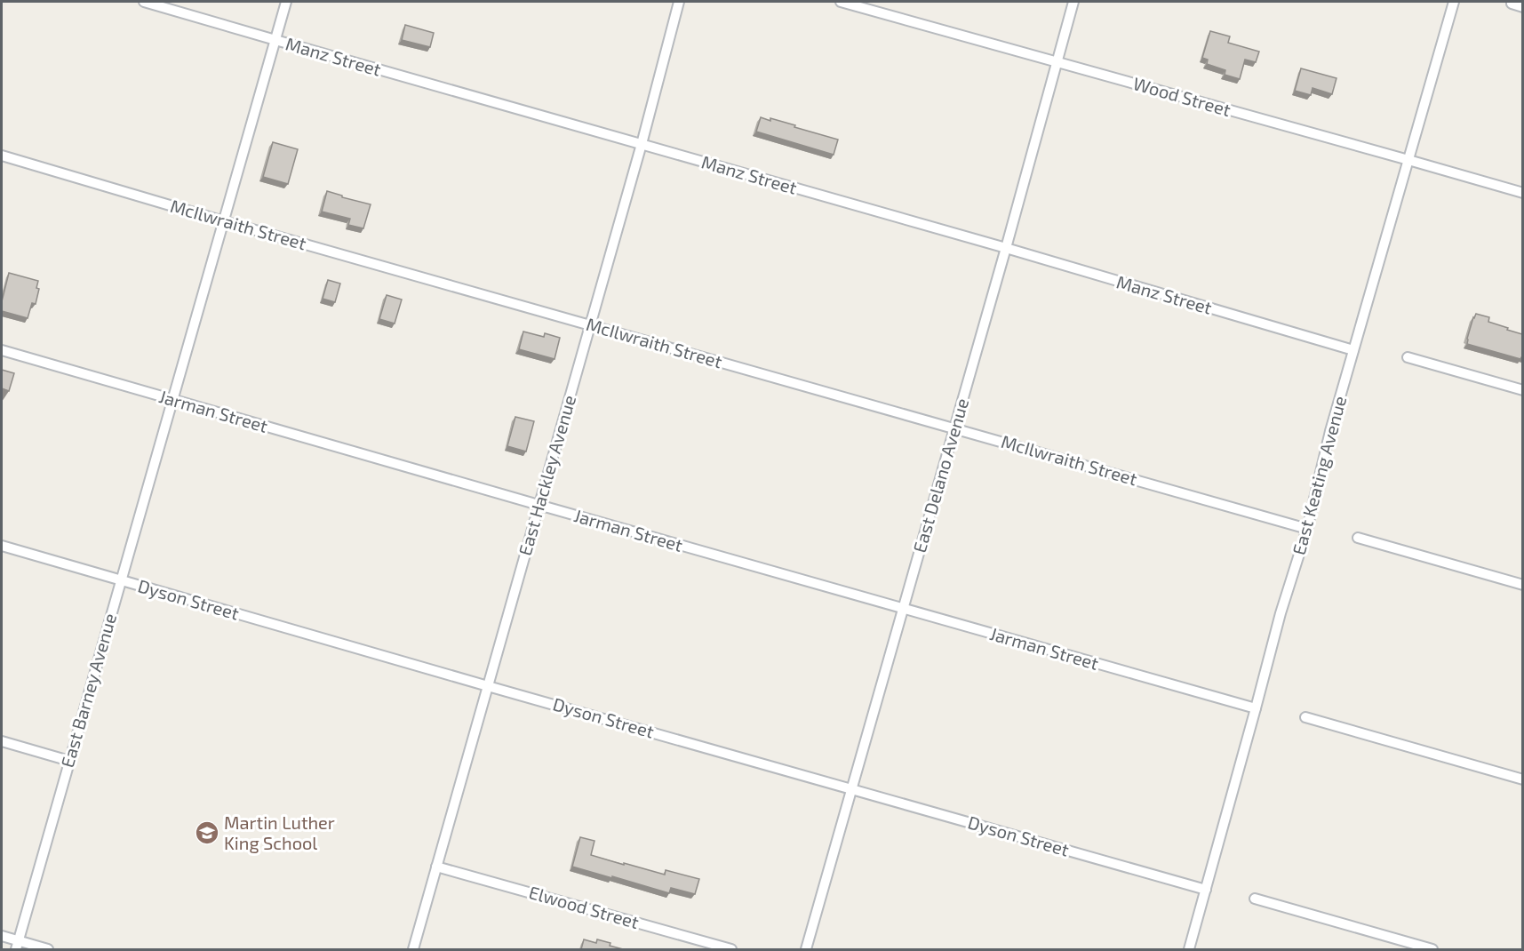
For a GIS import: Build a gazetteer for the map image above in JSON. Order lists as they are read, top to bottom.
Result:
{
  "streets": {
    "street": [
      "Manz Street",
      "Wood Street",
      "McIlwraith Street",
      "Jarman Street",
      "East Hackley Avenue",
      "East Delano Avenue",
      "East Keating Avenue",
      "Dyson Street",
      "East Barney Avenue",
      "Elwood Street"
    ]
  },
  "crossings": [
    ["Manz Street", "East Hackley Avenue"],
    ["Manz Street", "East Delano Avenue"],
    ["Manz Street", "East Keating Avenue"],
    ["Manz Street", "East Barney Avenue"],
    ["Wood Street", "East Delano Avenue"],
    ["Wood Street", "East Keating Avenue"],
    ["McIlwraith Street", "East Hackley Avenue"],
    ["McIlwraith Street", "East Delano Avenue"],
    ["McIlwraith Street", "East Keating Avenue"],
    ["McIlwraith Street", "East Barney Avenue"],
    ["Jarman Street", "East Hackley Avenue"],
    ["Jarman Street", "East Delano Avenue"],
    ["Jarman Street", "East Keating Avenue"],
    ["Jarman Street", "East Barney Avenue"],
    ["East Hackley Avenue", "Dyson Street"],
    ["East Hackley Avenue", "Elwood Street"],
    ["East Delano Avenue", "Dyson Street"],
    ["East Keating Avenue", "Dyson Street"],
    ["Dyson Street", "East Barney Avenue"]
  ],
  "places": {
    "school or university": ["Martin Luther King School"]
  }
}
